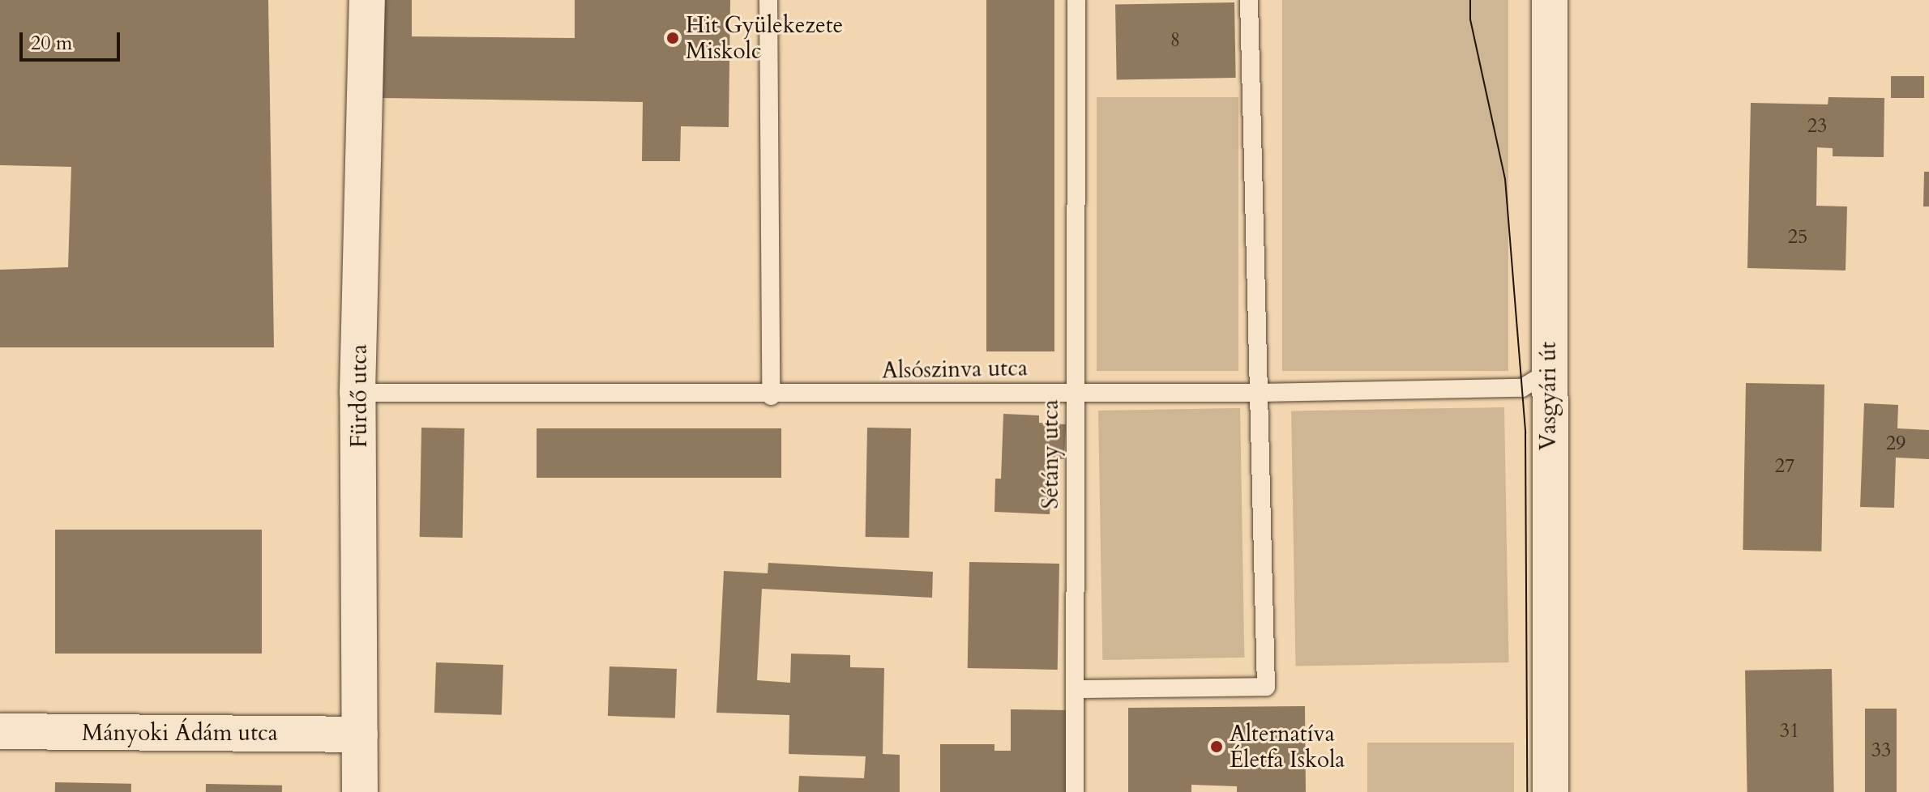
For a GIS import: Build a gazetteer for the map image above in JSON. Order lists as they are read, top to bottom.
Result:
{
  "streets": {
    "street": ["Fürdő utca", "Vasgyári út", "Mányoki Ádám utca"],
    "lane": ["Alsószinva utca", "Sétány utca"]
  },
  "crossings": [
    ["Alsószinva utca", "Fürdő utca"],
    ["Alsószinva utca", "Vasgyári út"],
    ["Alsószinva utca", "Sétány utca"],
    ["Fürdő utca", "Mányoki Ádám utca"]
  ],
  "places": ["Hit Gyülekezete Miskolc", "Alternatíva Életfa Iskola"],
  "house_numbers": [
    "8",
    "23",
    "25",
    "29",
    "27",
    "31",
    "33"
  ],
  "scale_bar": "20 m"
}
